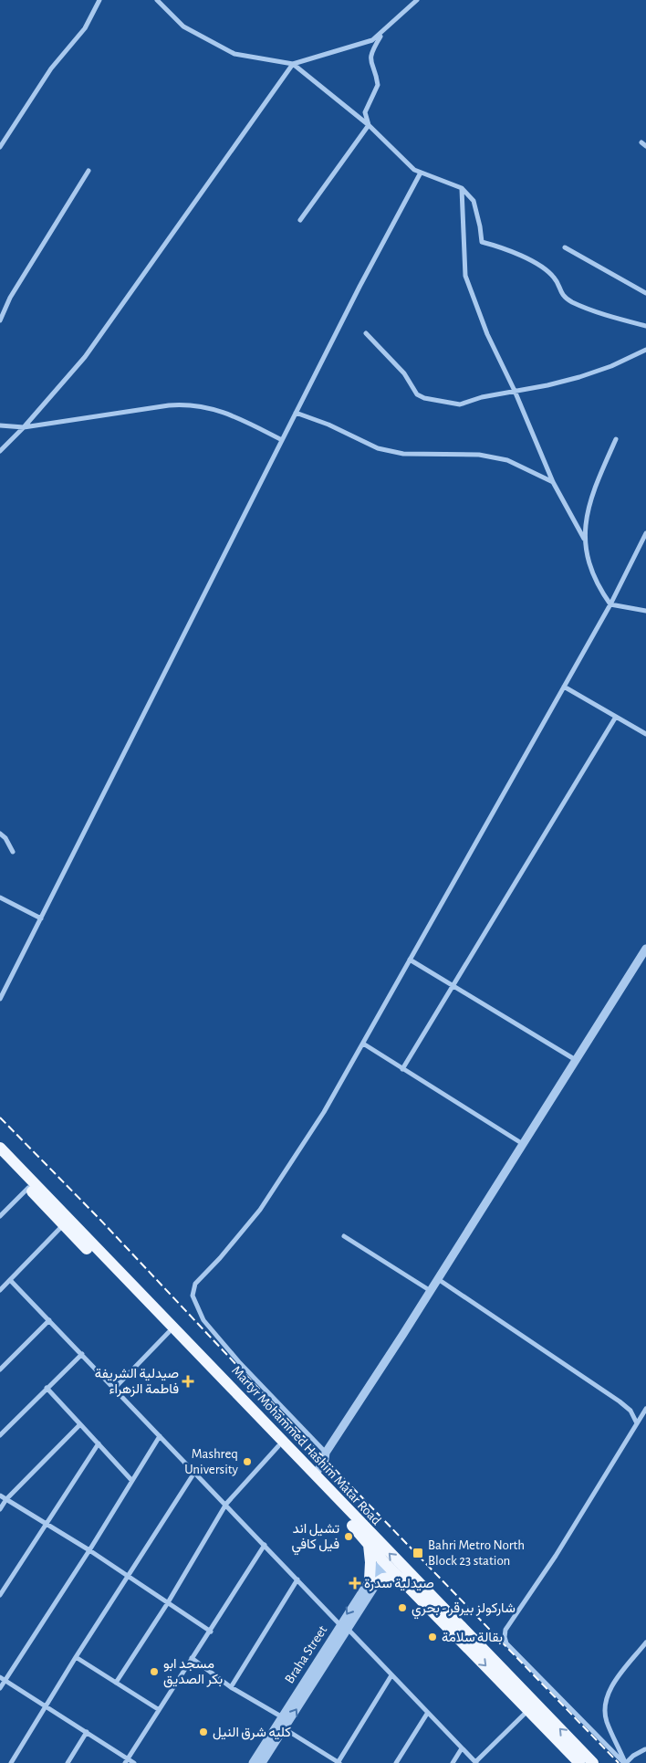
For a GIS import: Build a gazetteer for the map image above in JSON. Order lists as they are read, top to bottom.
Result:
{
  "streets": {
    "main road": ["Martyr Mohammed Hashim Matar Road"],
    "street": ["Braha Street"]
  },
  "places": {
    "health": ["صيدلية الشريفة فاطمة الزهراء", "صيدلية سدرة"],
    "other": [
      "Mashreq University",
      "تشيل اند فيل كافي",
      "شاركولز بيرقر - بحري",
      "بقالة سلامة",
      "مسجد ابو بكر الصديق",
      "كليه شرق النيل"
    ],
    "transit": ["Bahri Metro North Block 23 station"]
  }
}
